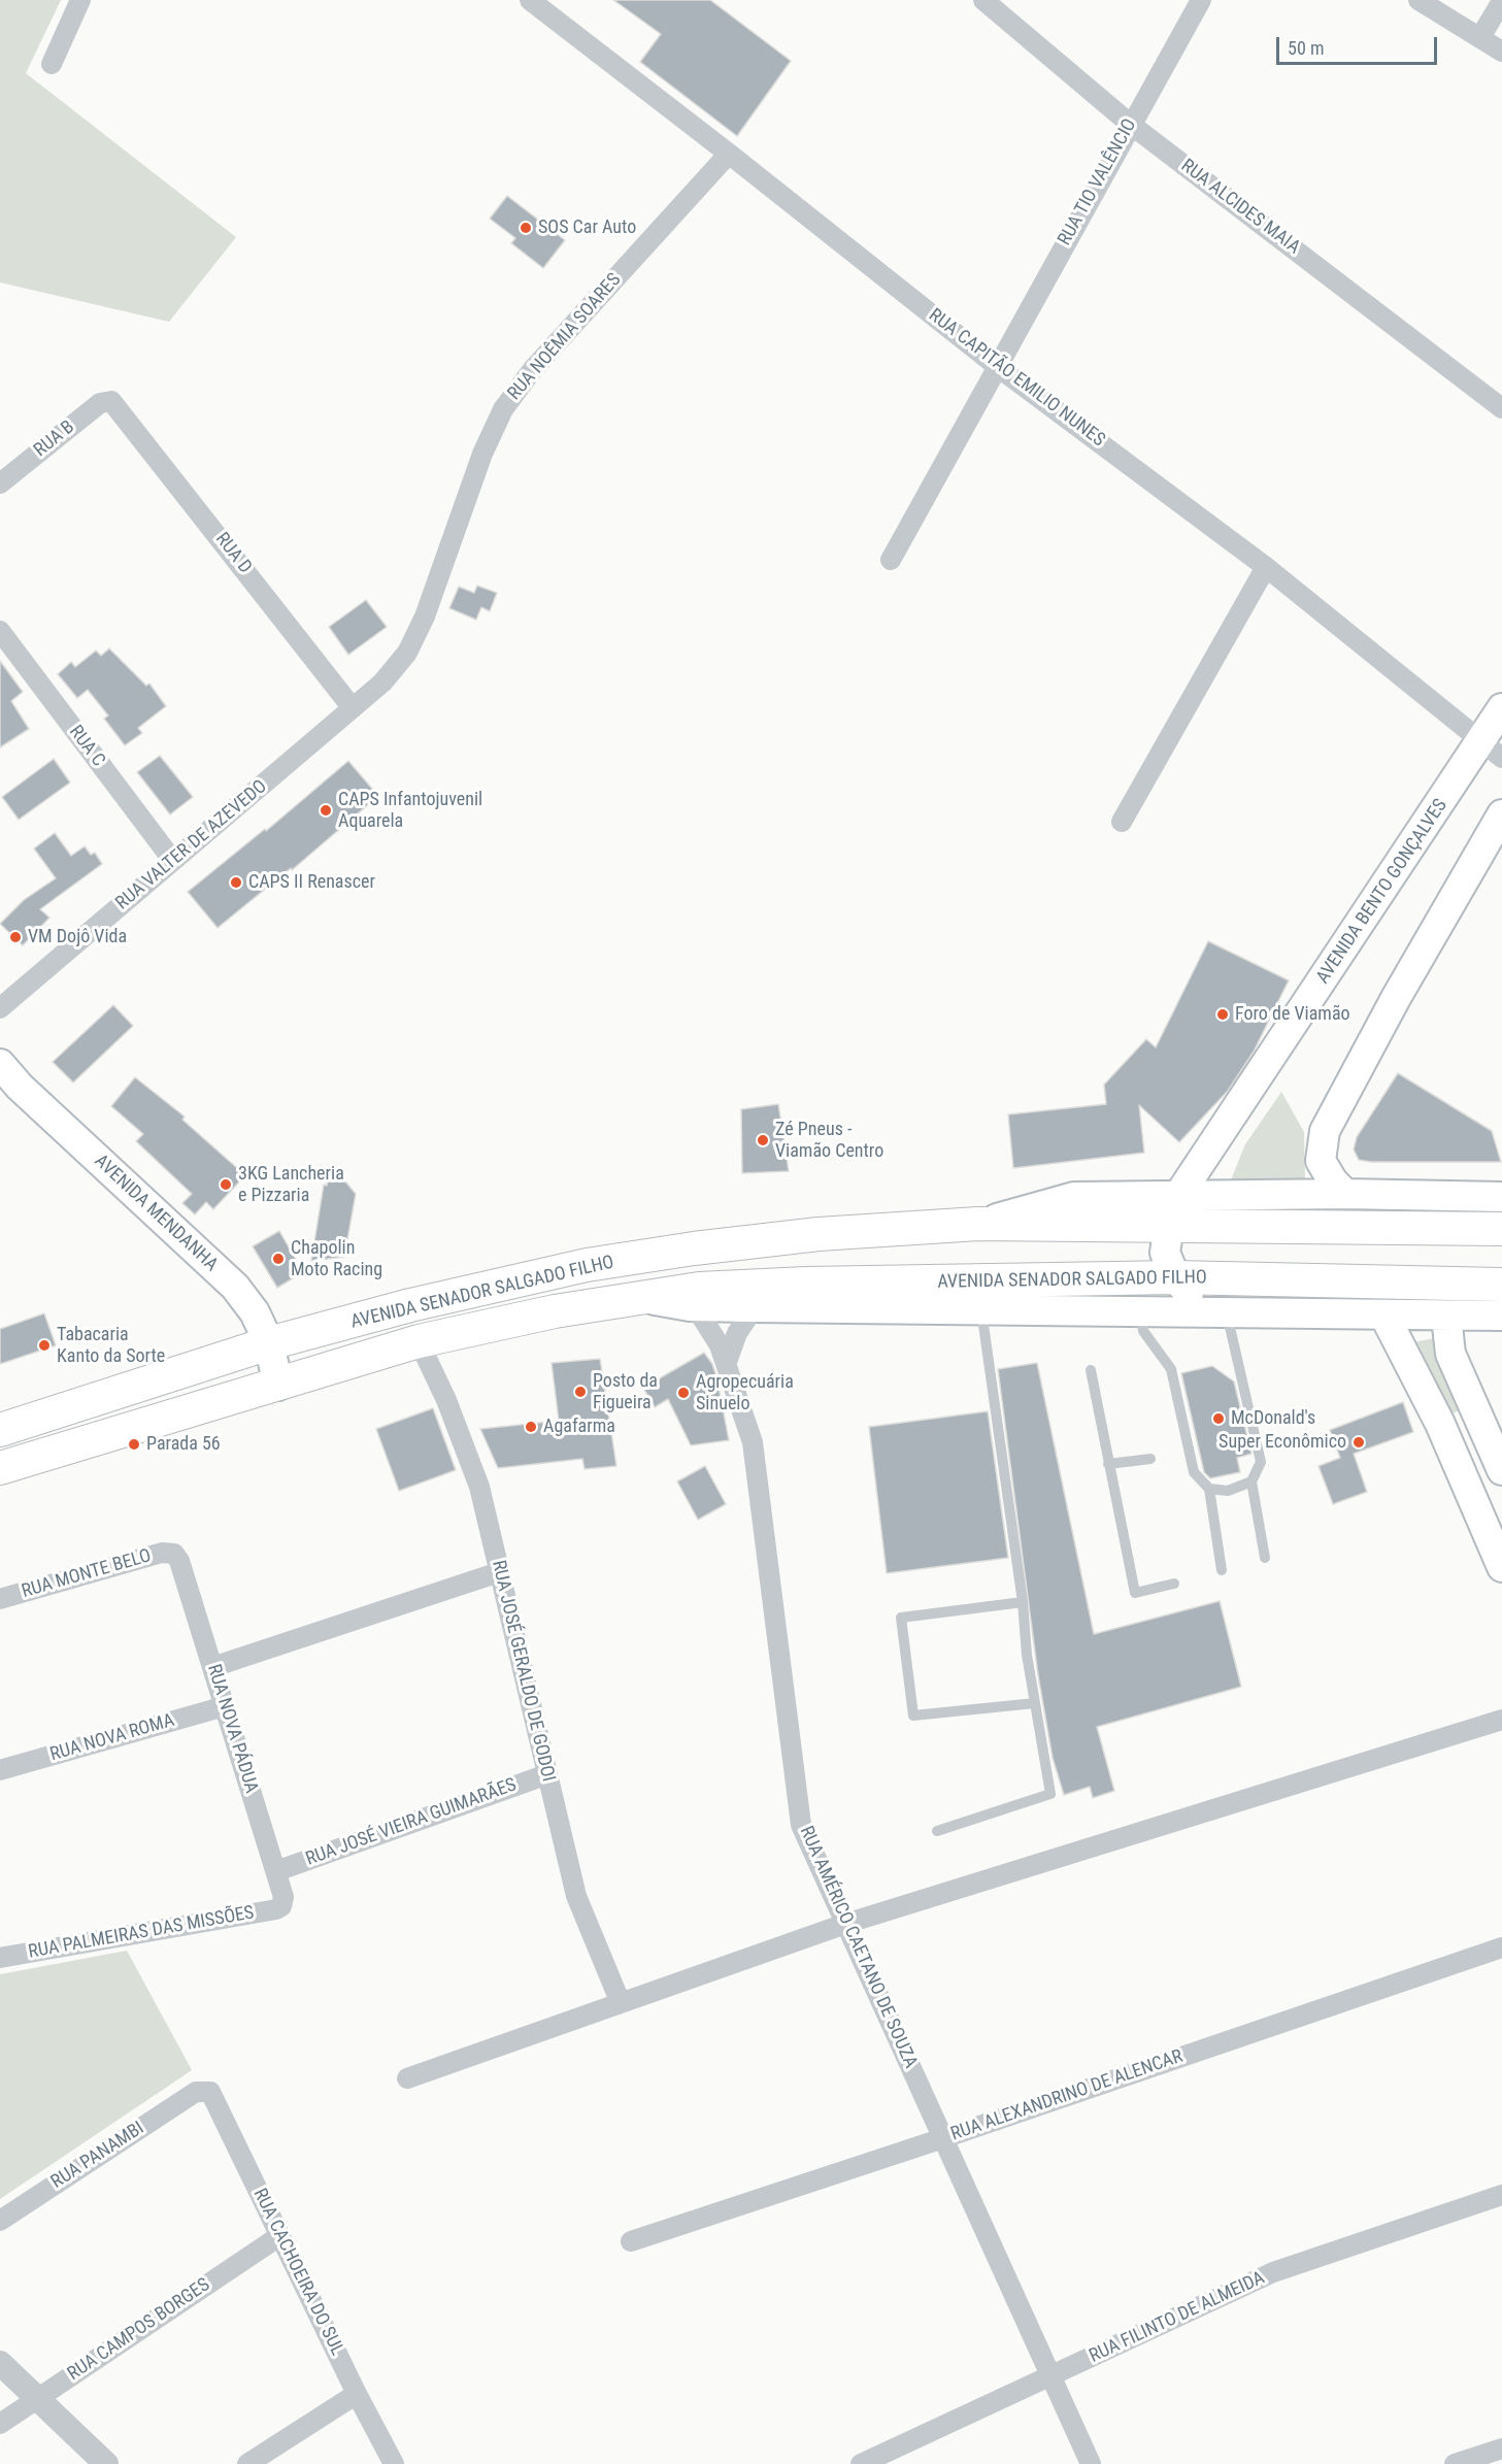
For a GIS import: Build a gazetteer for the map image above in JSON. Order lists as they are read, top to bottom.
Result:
{
  "streets": {
    "main road": ["AVENIDA BENTO GONÇALVES", "AVENIDA MENDANHA", "AVENIDA SENADOR SALGADO FILHO"],
    "street": [
      "RUA TIO VALÊNCIO",
      "RUA ALCIDES MAIA",
      "RUA NOÊMIA SOARES",
      "RUA CAPITÃO EMILIO NUNES",
      "RUA B",
      "RUA D",
      "RUA C",
      "RUA VALTER DE AZEVEDO",
      "RUA MONTE BELO",
      "RUA JOSÉ GERALDO DE GODOI",
      "RUA NOVA PÁDUA",
      "RUA NOVA ROMA",
      "RUA JOSÉ VIEIRA GUIMARÃES",
      "RUA PALMEIRAS DAS MISSÕES",
      "RUA AMÉRICO CAETANO DE SOUZA",
      "RUA ALEXANDRINO DE ALENCAR",
      "RUA PANAMBI",
      "RUA CACHOEIRA DO SUL",
      "RUA FILINTO DE ALMEIDA",
      "RUA CAMPOS BORGES"
    ]
  },
  "crossings": [
    ["RUA TIO VALÊNCIO", "RUA ALCIDES MAIA"],
    ["RUA TIO VALÊNCIO", "RUA CAPITÃO EMILIO NUNES"],
    ["RUA NOÊMIA SOARES", "RUA CAPITÃO EMILIO NUNES"],
    ["RUA NOÊMIA SOARES", "RUA VALTER DE AZEVEDO"],
    ["RUA CAPITÃO EMILIO NUNES", "AVENIDA BENTO GONÇALVES"],
    ["RUA B", "RUA D"],
    ["RUA D", "RUA VALTER DE AZEVEDO"],
    ["RUA C", "RUA VALTER DE AZEVEDO"],
    ["AVENIDA BENTO GONÇALVES", "AVENIDA SENADOR SALGADO FILHO"],
    ["AVENIDA MENDANHA", "AVENIDA SENADOR SALGADO FILHO"],
    ["AVENIDA SENADOR SALGADO FILHO", "RUA JOSÉ GERALDO DE GODOI"],
    ["AVENIDA SENADOR SALGADO FILHO", "RUA AMÉRICO CAETANO DE SOUZA"],
    ["RUA MONTE BELO", "RUA NOVA PÁDUA"],
    ["RUA JOSÉ GERALDO DE GODOI", "RUA JOSÉ VIEIRA GUIMARÃES"],
    ["RUA NOVA PÁDUA", "RUA NOVA ROMA"],
    ["RUA NOVA PÁDUA", "RUA JOSÉ VIEIRA GUIMARÃES"],
    ["RUA NOVA PÁDUA", "RUA PALMEIRAS DAS MISSÕES"],
    ["RUA AMÉRICO CAETANO DE SOUZA", "RUA ALEXANDRINO DE ALENCAR"],
    ["RUA AMÉRICO CAETANO DE SOUZA", "RUA FILINTO DE ALMEIDA"],
    ["RUA PANAMBI", "RUA CACHOEIRA DO SUL"],
    ["RUA CACHOEIRA DO SUL", "RUA CAMPOS BORGES"]
  ],
  "places": [
    "SOS Car Auto",
    "CAPS Infantojuvenil Aquarela",
    "CAPS II Renascer",
    "VM Dojô Vida",
    "Foro de Viamão",
    "Zé Pneus - Viamão Centro",
    "3KG Lancheria e Pizzaria",
    "Chapolin Moto Racing",
    "Tabacaria Kanto da Sorte",
    "Posto da Figueira",
    "Agropecuária Sinuelo",
    "McDonald's",
    "Agafarma",
    "Super Econômico",
    "Parada 56"
  ],
  "scale_bar": "50 m"
}
